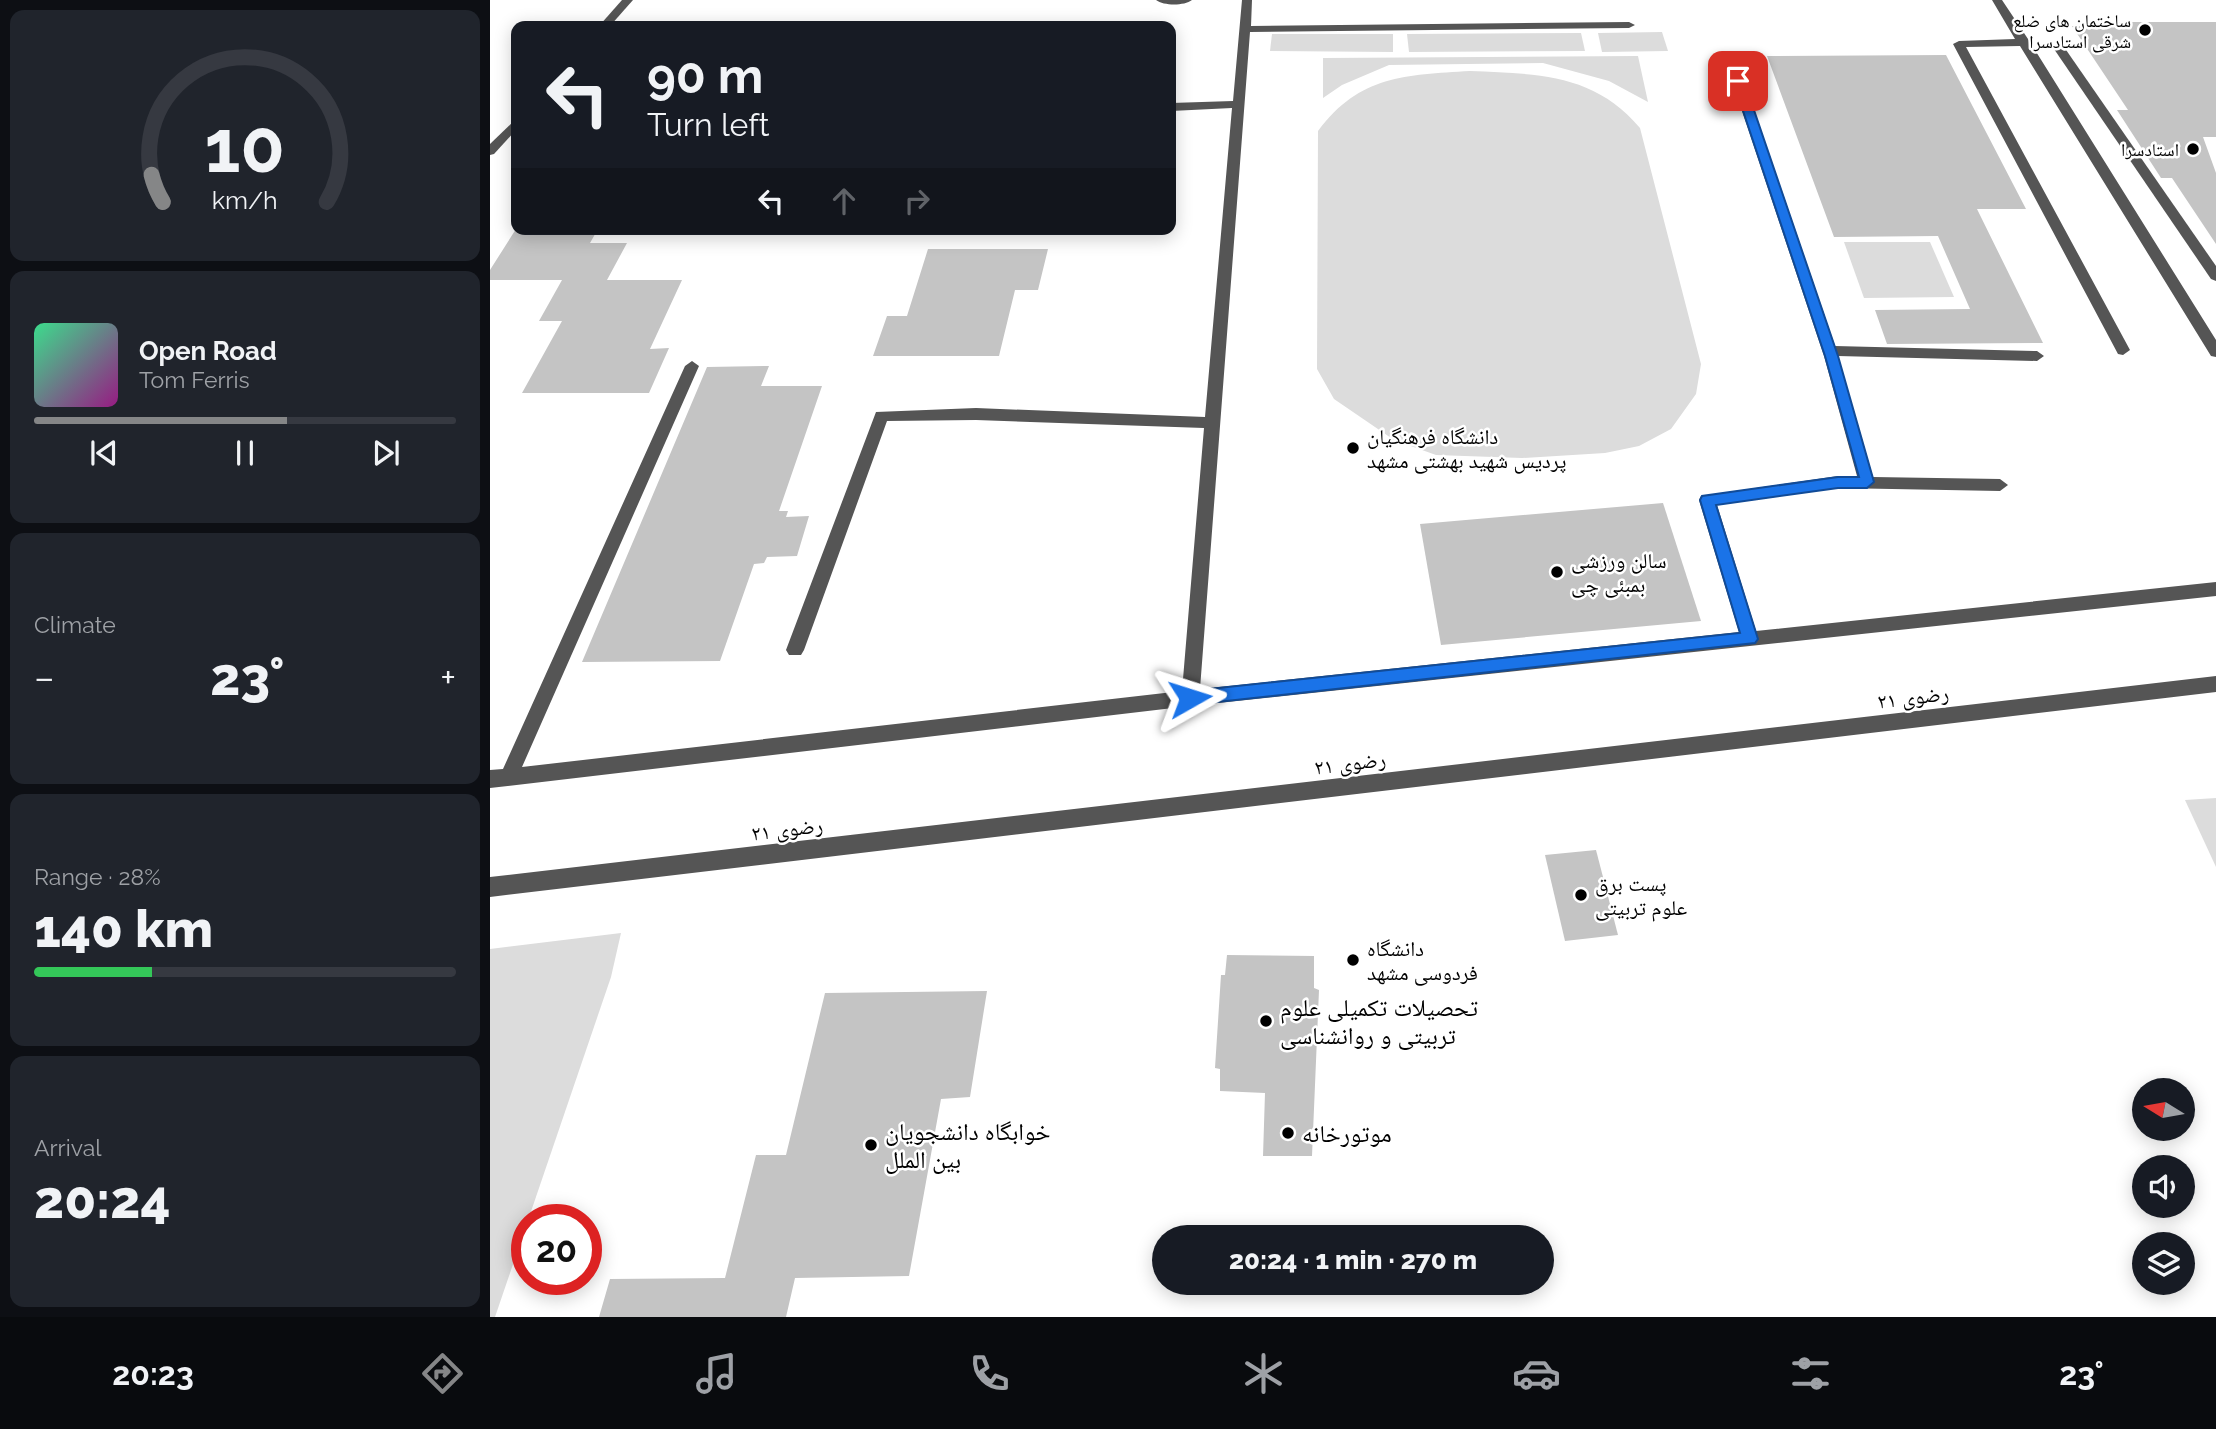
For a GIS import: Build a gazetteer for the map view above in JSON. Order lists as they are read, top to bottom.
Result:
{
  "streets": {
    "street": ["رضوی ۲۱"]
  },
  "places": [
    "ساختمان های ضلع شرقی استادسرا",
    "استادسرا",
    "دانشگاه فرهنگیان پردیس شهید بهشتی مشهد",
    "سالن ورزشی بمبئی چی",
    "پست برق علوم تربیتی",
    "دانشگاه فردوسی مشهد",
    "تحصیلات تکمیلی علوم تربیتی و روانشناسی",
    "موتورخانه",
    "خوابگاه دانشجویان بین الملل"
  ],
  "north": "left",
  "page": {
    "turn": ["90 m", "Turn left"],
    "song": ["Open Road", "Tom Ferris"],
    "tile": [
      "Climate",
      ["Range · 28%", "140 km"],
      ["Arrival", "20:24"]
    ],
    "heat": ["−", "23°", "+"],
    "limit": "20",
    "trip": "20:24 · 1 min · 270 m",
    "tabs": ["20:23", "23°"],
    "gauge": ["10", "km/h"]
  }
}
